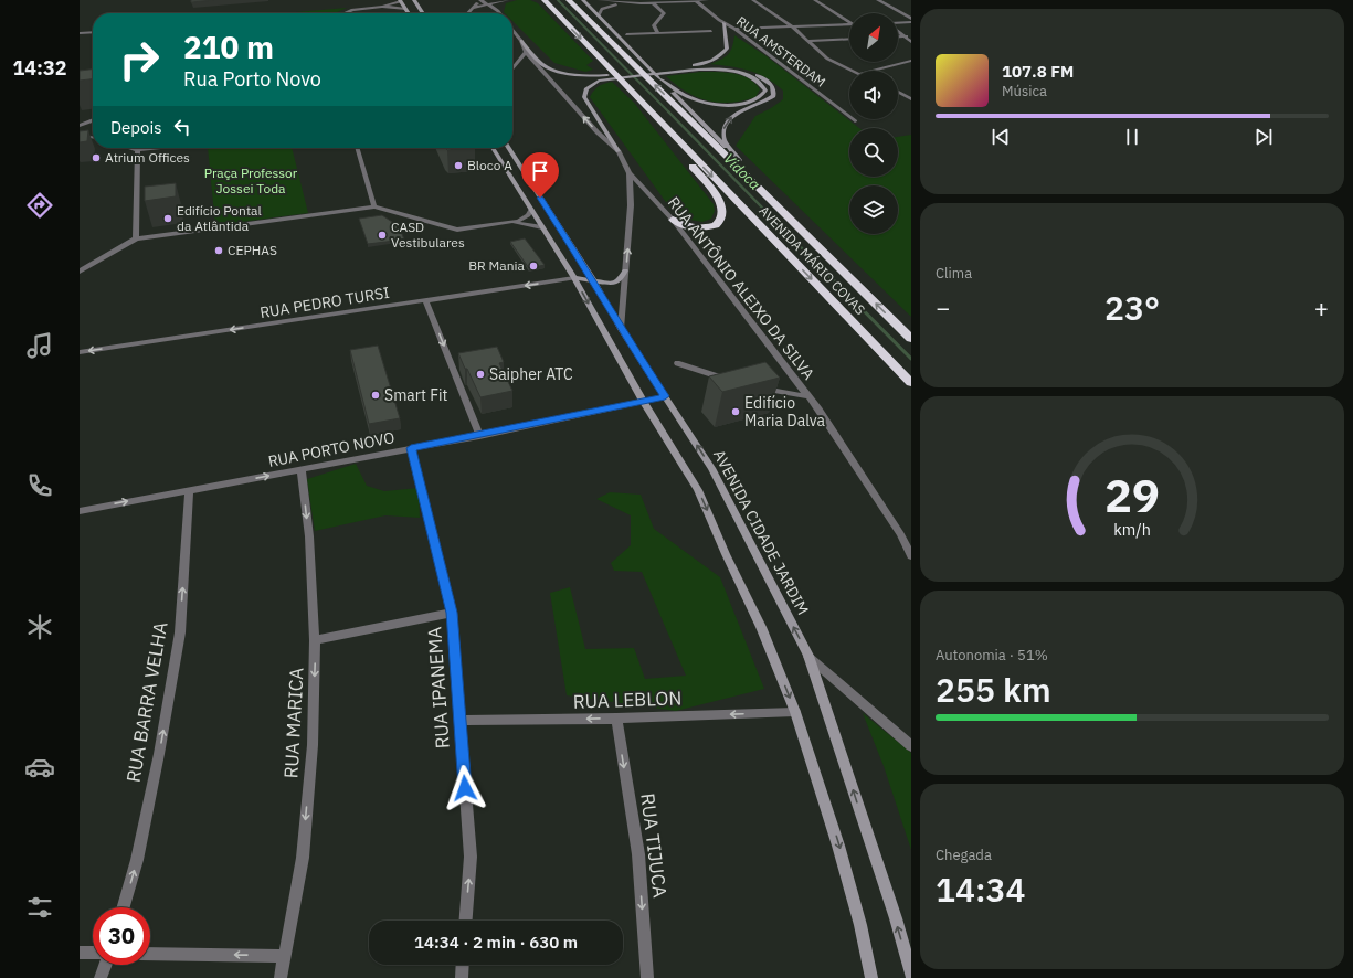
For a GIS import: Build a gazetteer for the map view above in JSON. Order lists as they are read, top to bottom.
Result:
{
  "streets": {
    "highway": ["AVENIDA MÁRIO COVAS"],
    "main road": ["AVENIDA CIDADE JARDIM"],
    "street": [
      "RUA AMSTERDAM",
      "RUA ANTÔNIO ALEIXO DA SILVA",
      "RUA PEDRO TURSI",
      "RUA PORTO NOVO",
      "RUA IPANEMA",
      "RUA LEBLON",
      "RUA BARRA VELHA",
      "RUA MARICA",
      "RUA TIJUCA"
    ]
  },
  "crossings": [
    ["RUA PORTO NOVO", "AVENIDA CIDADE JARDIM"],
    ["RUA PORTO NOVO", "RUA IPANEMA"],
    ["RUA PORTO NOVO", "RUA BARRA VELHA"],
    ["RUA PORTO NOVO", "RUA MARICA"],
    ["RUA IPANEMA", "RUA LEBLON"],
    ["RUA LEBLON", "RUA TIJUCA"]
  ],
  "one_way": [
    "RUA PEDRO TURSI",
    "RUA PORTO NOVO",
    "RUA IPANEMA",
    "RUA LEBLON",
    "RUA BARRA VELHA",
    "RUA MARICA",
    "RUA TIJUCA"
  ],
  "water": ["Vidoca"],
  "parks": ["Praça Professor Jossei Toda"],
  "places": [
    "Atrium Offices",
    "Bloco A",
    "Edifício Pontal da Atlântida",
    "CASD Vestibulares",
    "CEPHAS",
    "BR Mania",
    "Saipher ATC",
    "Smart Fit",
    "Edifício Maria Dalva"
  ],
  "north": "top right",
  "page": {
    "tabs": "14:32",
    "turn": ["210 m", "Rua Porto Novo"],
    "song": ["107.8 FM", "Música"],
    "then": "Depois",
    "tile": [
      "Clima",
      ["Autonomia · 51%", "255 km"],
      ["Chegada", "14:34"]
    ],
    "heat": ["−", "23°", "+"],
    "limit": "30",
    "trip": "14:34 · 2 min · 630 m",
    "gauge": ["29", "km/h"]
  }
}
